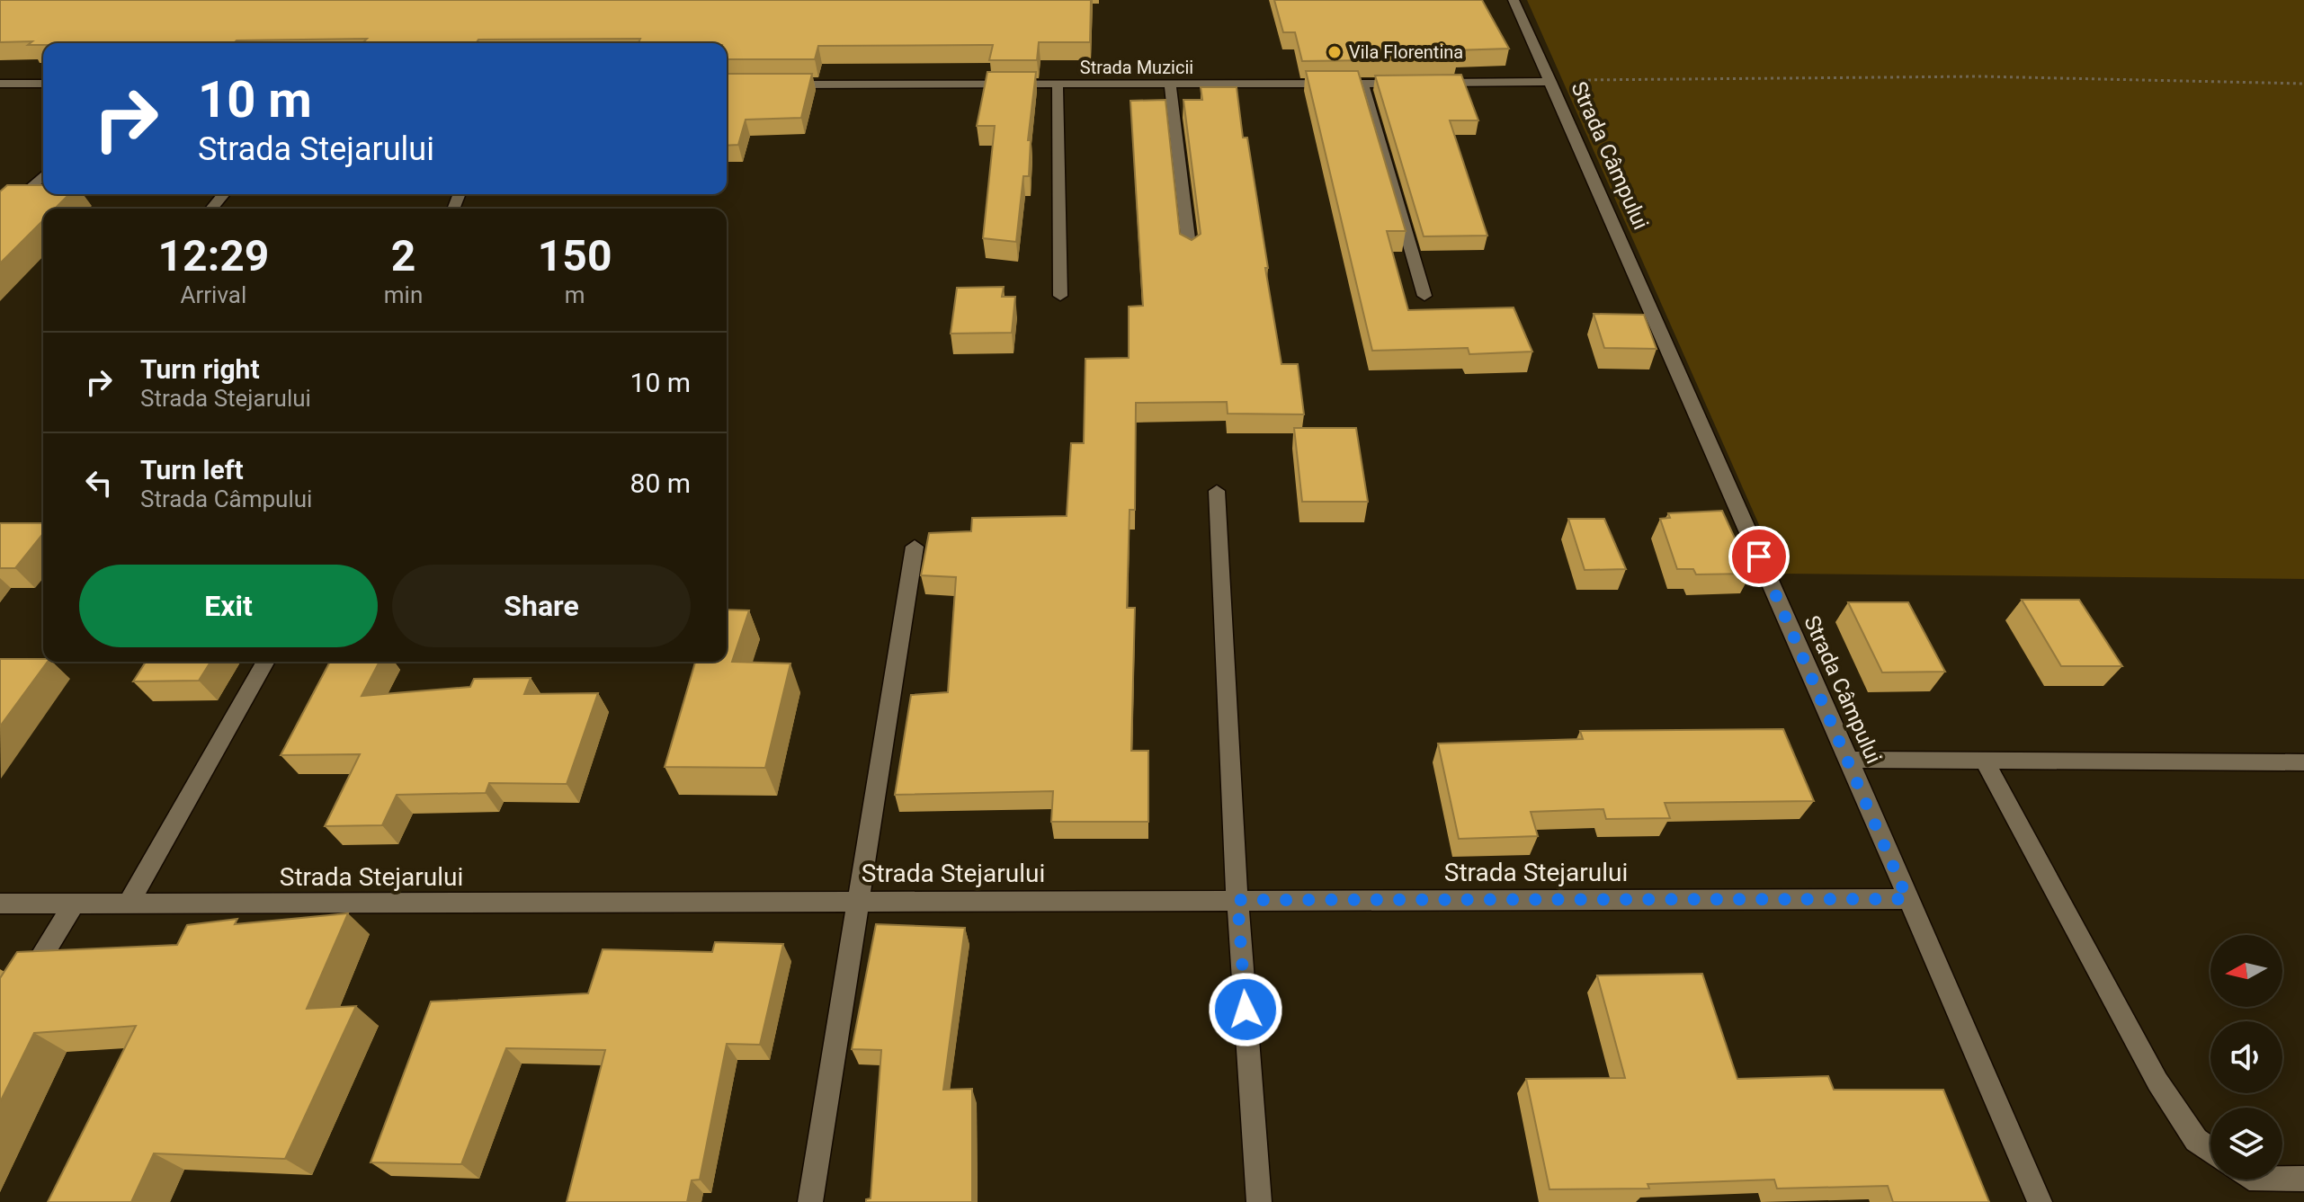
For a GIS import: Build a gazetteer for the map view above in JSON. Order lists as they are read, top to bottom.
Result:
{
  "streets": {
    "street": ["Strada Muzicii", "Strada Câmpului", "Strada Stejarului"]
  },
  "crossings": [
    ["Strada Câmpului", "Strada Stejarului"]
  ],
  "places": ["Vila Florentina"],
  "north": "left",
  "page": {
    "turn": ["10 m", "Strada Stejarului"],
    "eta": [
      "12:29",
      "Arrival",
      "2",
      "min",
      "150",
      "m"
    ],
    "list": [
      {
        "name": "Turn right",
        "note": "Strada Stejarului",
        "value": "10 m"
      },
      {
        "name": "Turn left",
        "note": "Strada Câmpului",
        "value": "80 m"
      }
    ],
    "buttons": ["Exit", "Share"]
  }
}
